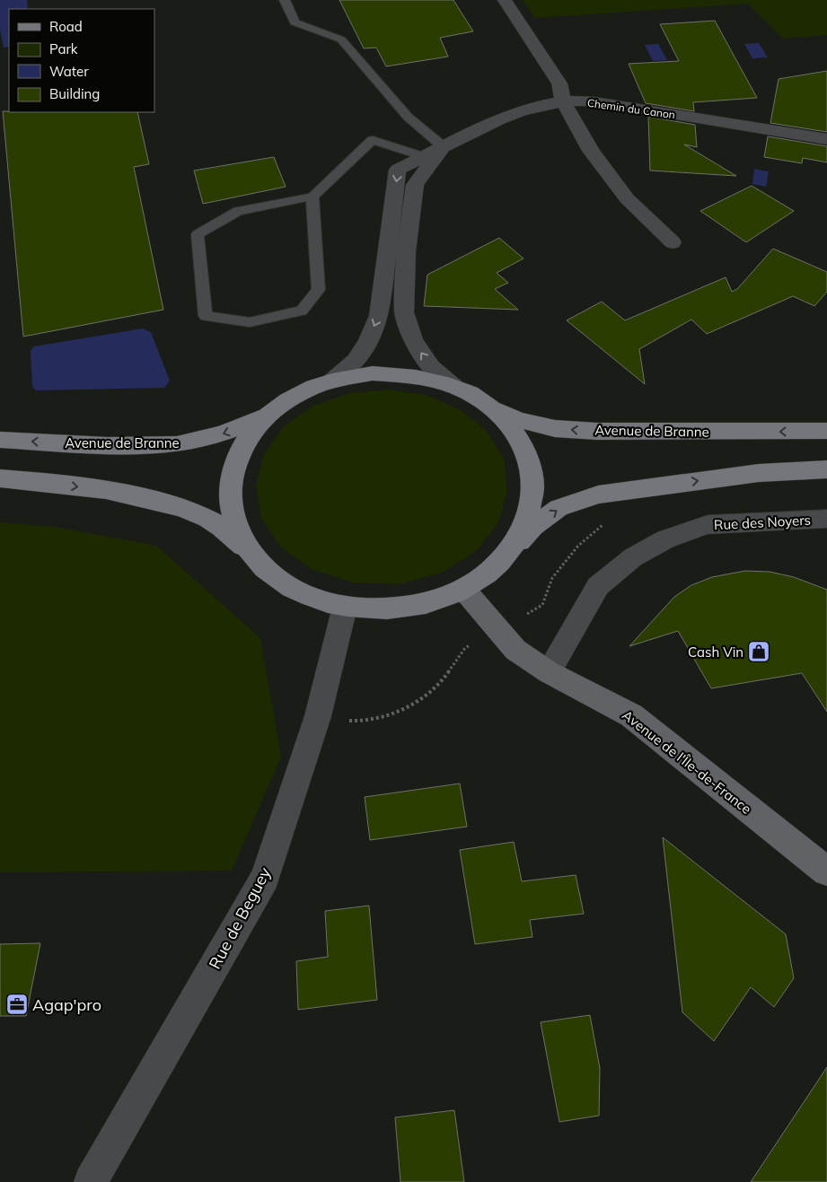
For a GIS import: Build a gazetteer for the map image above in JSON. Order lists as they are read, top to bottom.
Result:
{
  "streets": {
    "main road": ["Avenue de Branne"],
    "street": [
      "Chemin du Canon",
      "Rue des Noyers",
      "Avenue de l'Île-de-France",
      "Rue de Beguey"
    ]
  },
  "crossings": [
    ["Rue des Noyers", "Avenue de l'Île-de-France"]
  ],
  "one_way": ["Chemin du Canon"],
  "places": {
    "shop": ["Cash Vin"],
    "office": ["Agap'pro"]
  },
  "legend": [
    "Road",
    "Park",
    "Water",
    "Building"
  ]
}
